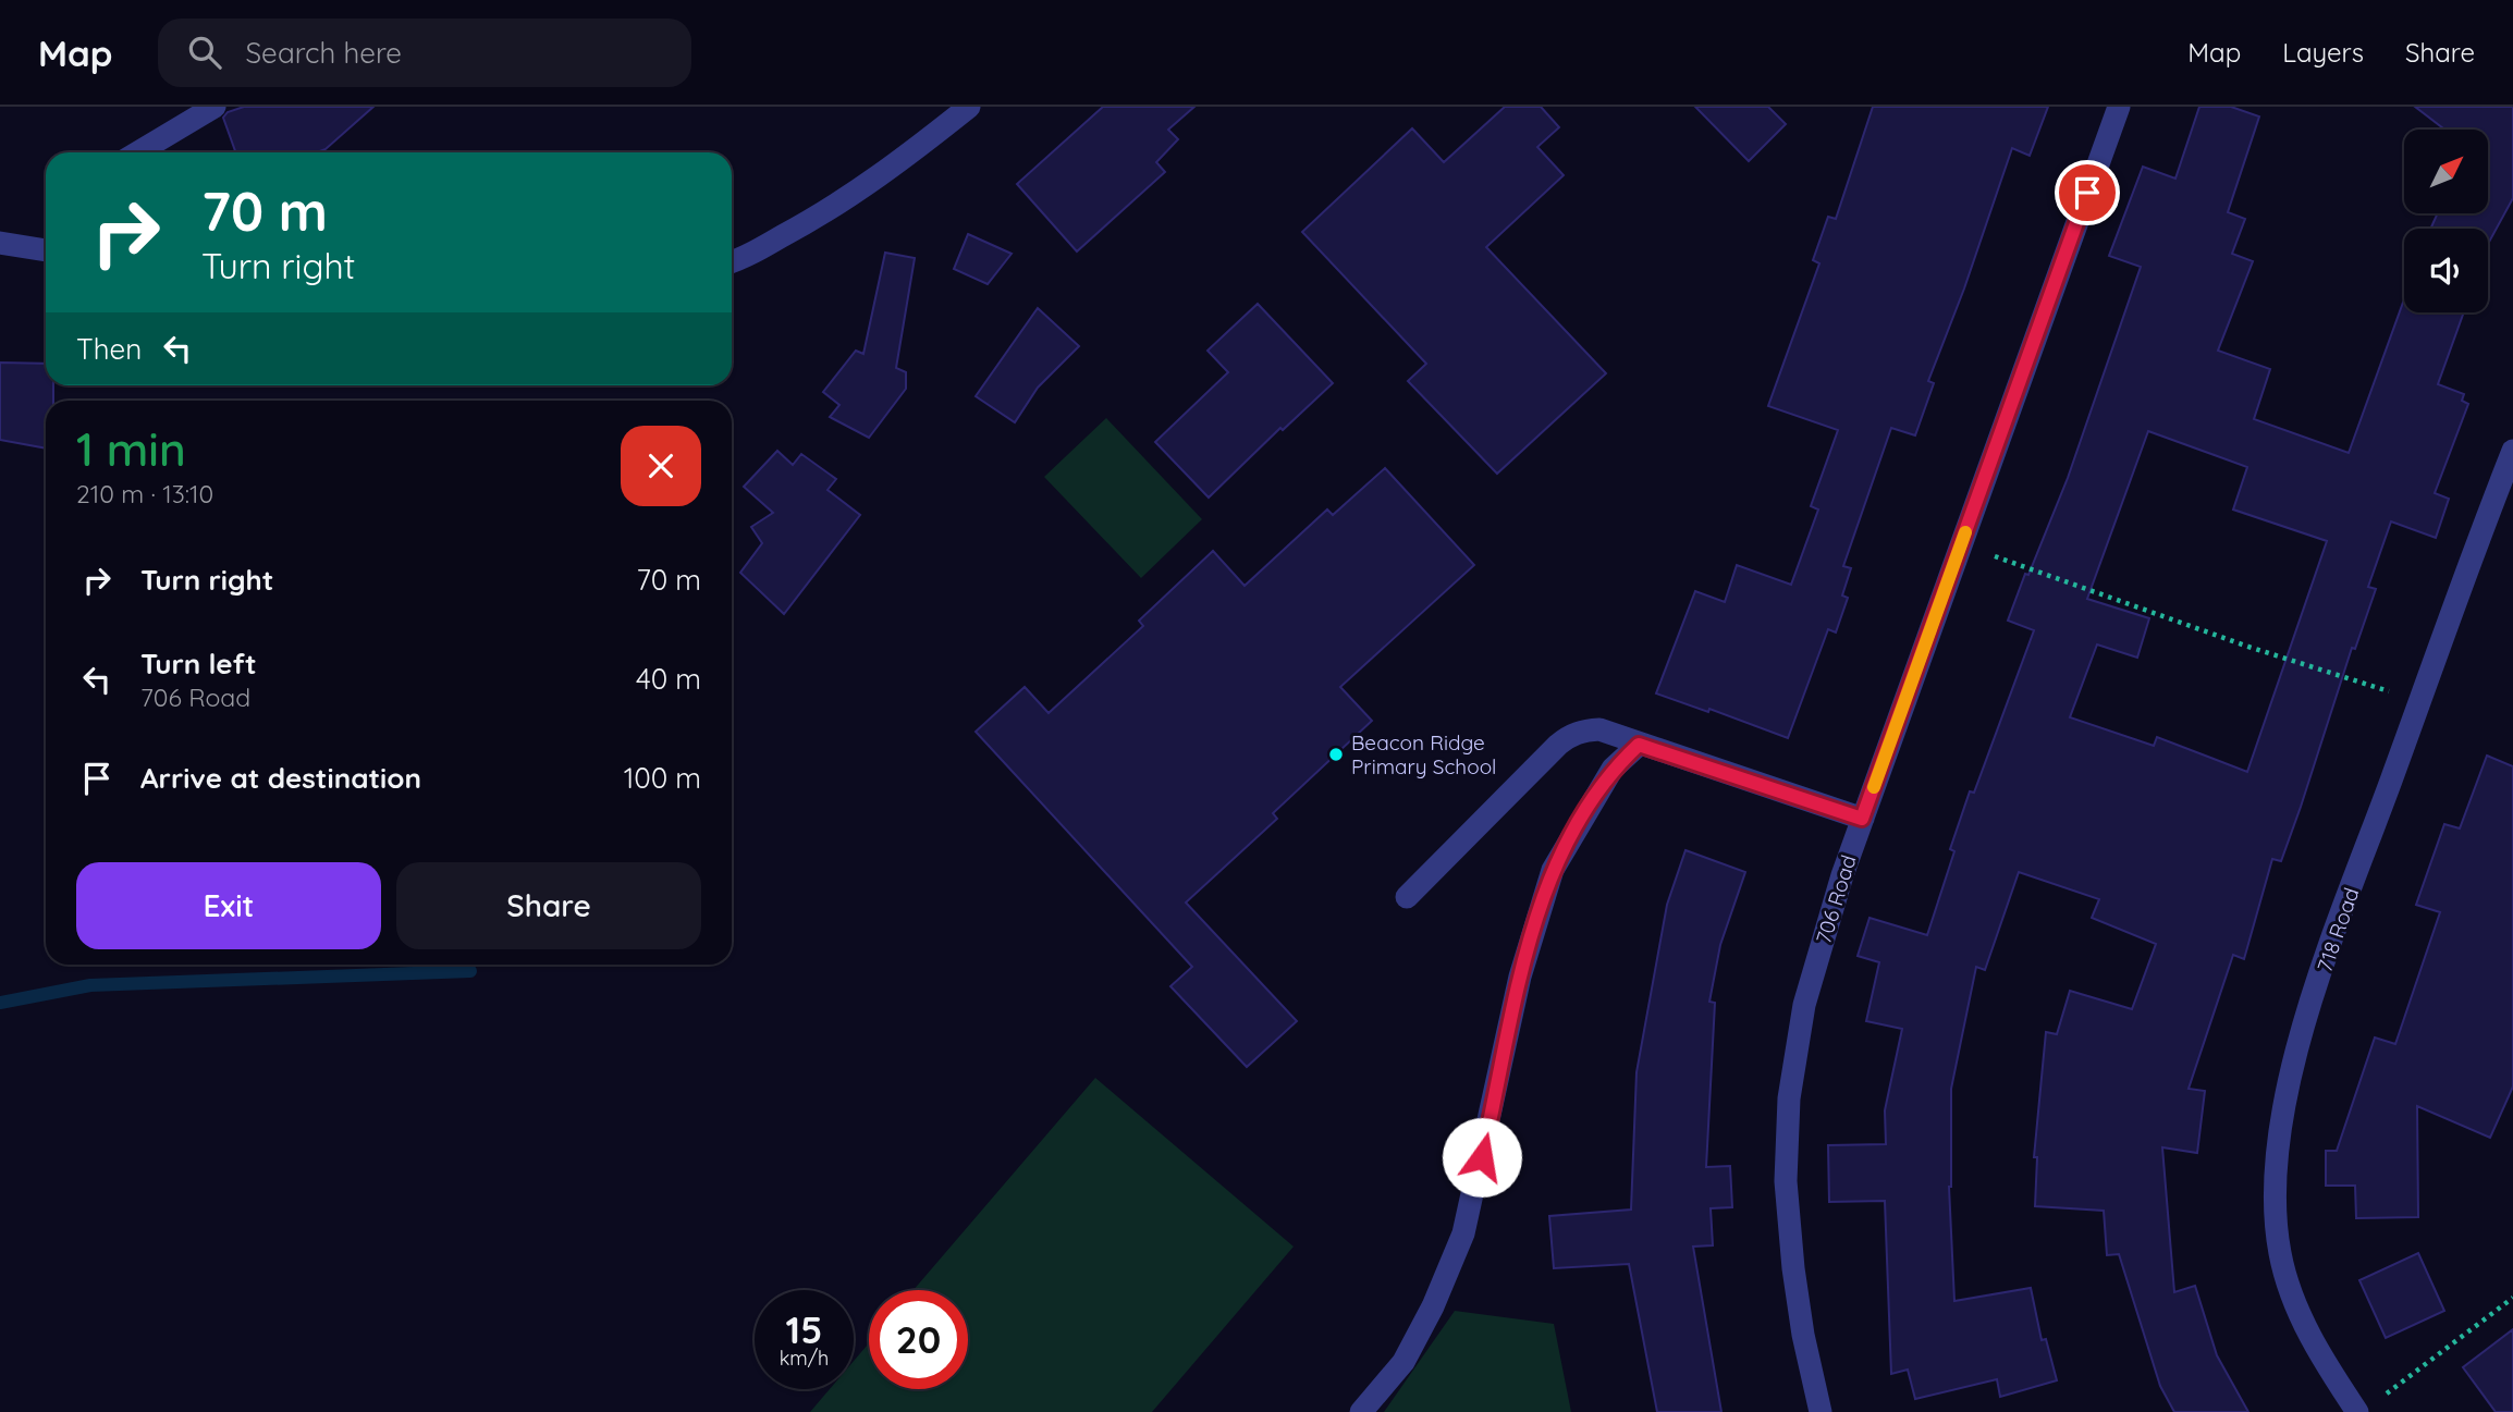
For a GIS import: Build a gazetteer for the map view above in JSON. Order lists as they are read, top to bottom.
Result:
{
  "streets": {
    "street": ["706 Road", "718 Road"]
  },
  "places": ["Beacon Ridge Primary School"],
  "north": "top right",
  "page": {
    "header": "Map",
    "search": "Search here",
    "nav": ["Map", "Layers", "Share"],
    "turn": ["70 m", "Turn right"],
    "then": "Then",
    "heading": ["1 min", "210 m · 13:10"],
    "list": [
      {
        "name": "Turn right",
        "value": "70 m"
      },
      {
        "name": "Turn left",
        "note": "706 Road",
        "value": "40 m"
      },
      {
        "name": "Arrive at destination",
        "value": "100 m"
      }
    ],
    "buttons": ["Exit", "Share"],
    "speed": "15 km/h",
    "limit": "20"
  }
}
